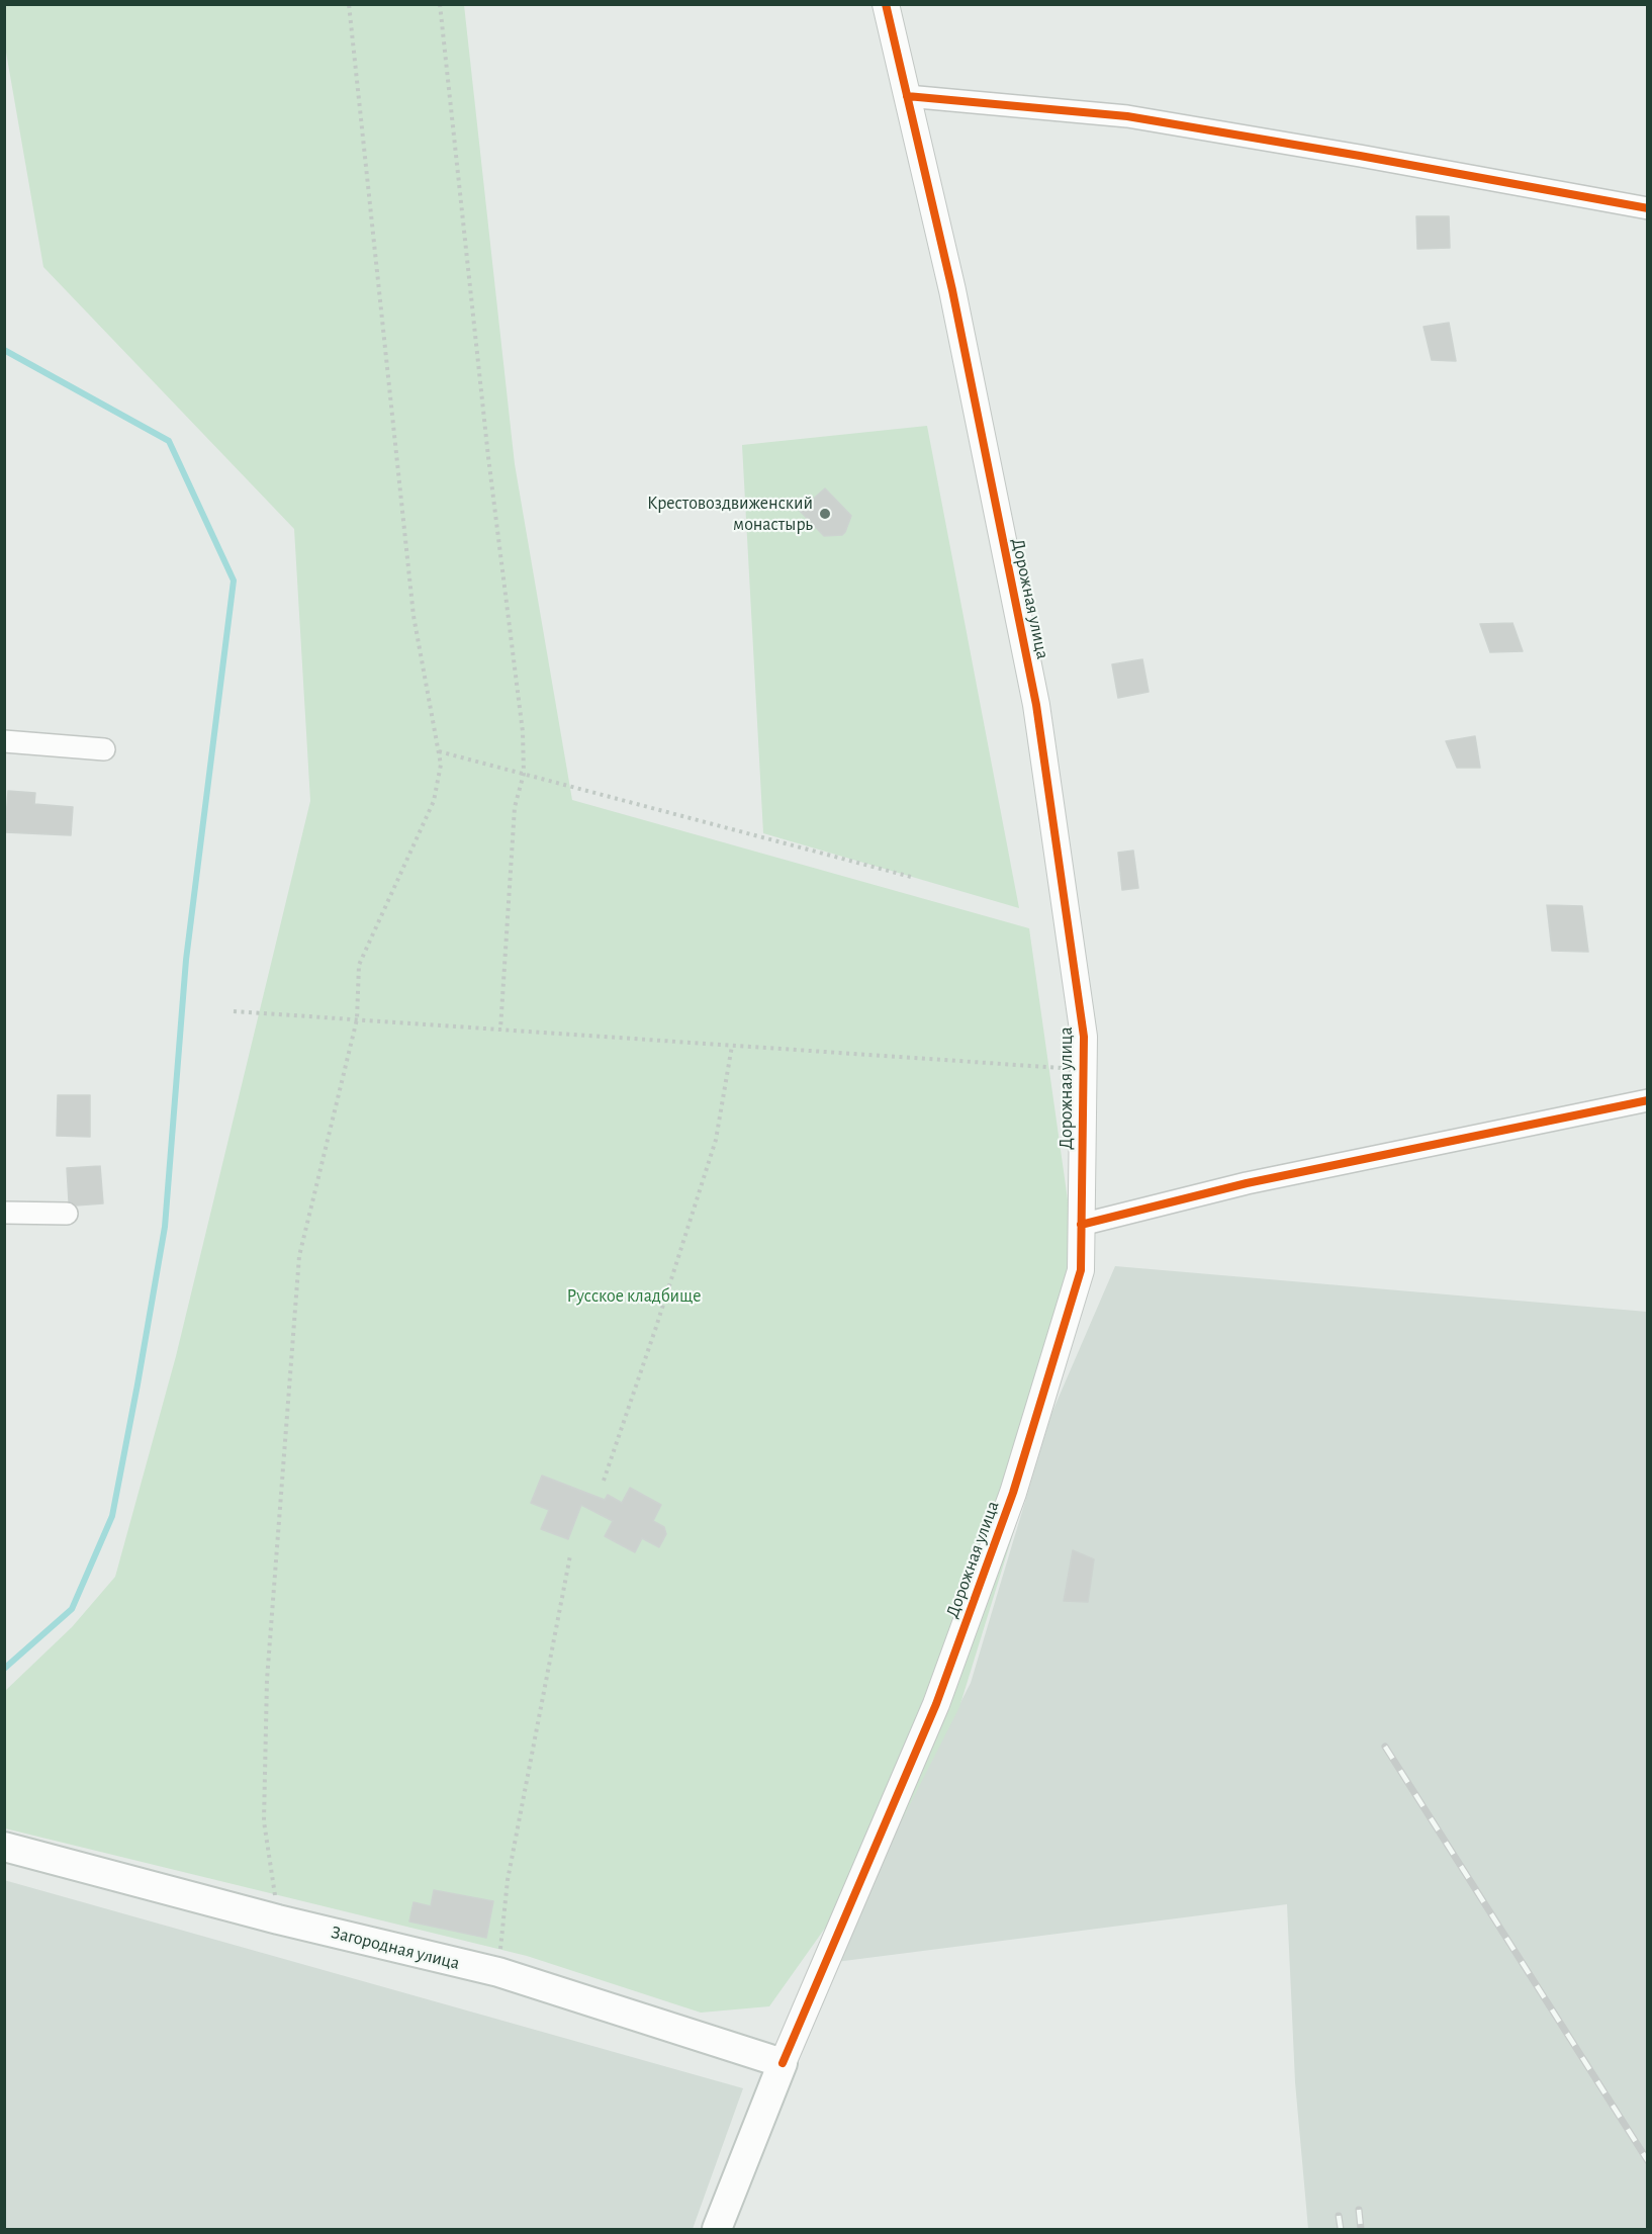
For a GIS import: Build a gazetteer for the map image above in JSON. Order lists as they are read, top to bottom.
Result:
{
  "streets": {
    "main road": ["Загородная улица"],
    "street": ["Дорожная улица"]
  },
  "crossings": [
    ["Дорожная улица", "Загородная улица"]
  ],
  "parks": ["Русское кладбище"],
  "places": ["Крестовоздвиженский монастырь"]
}
